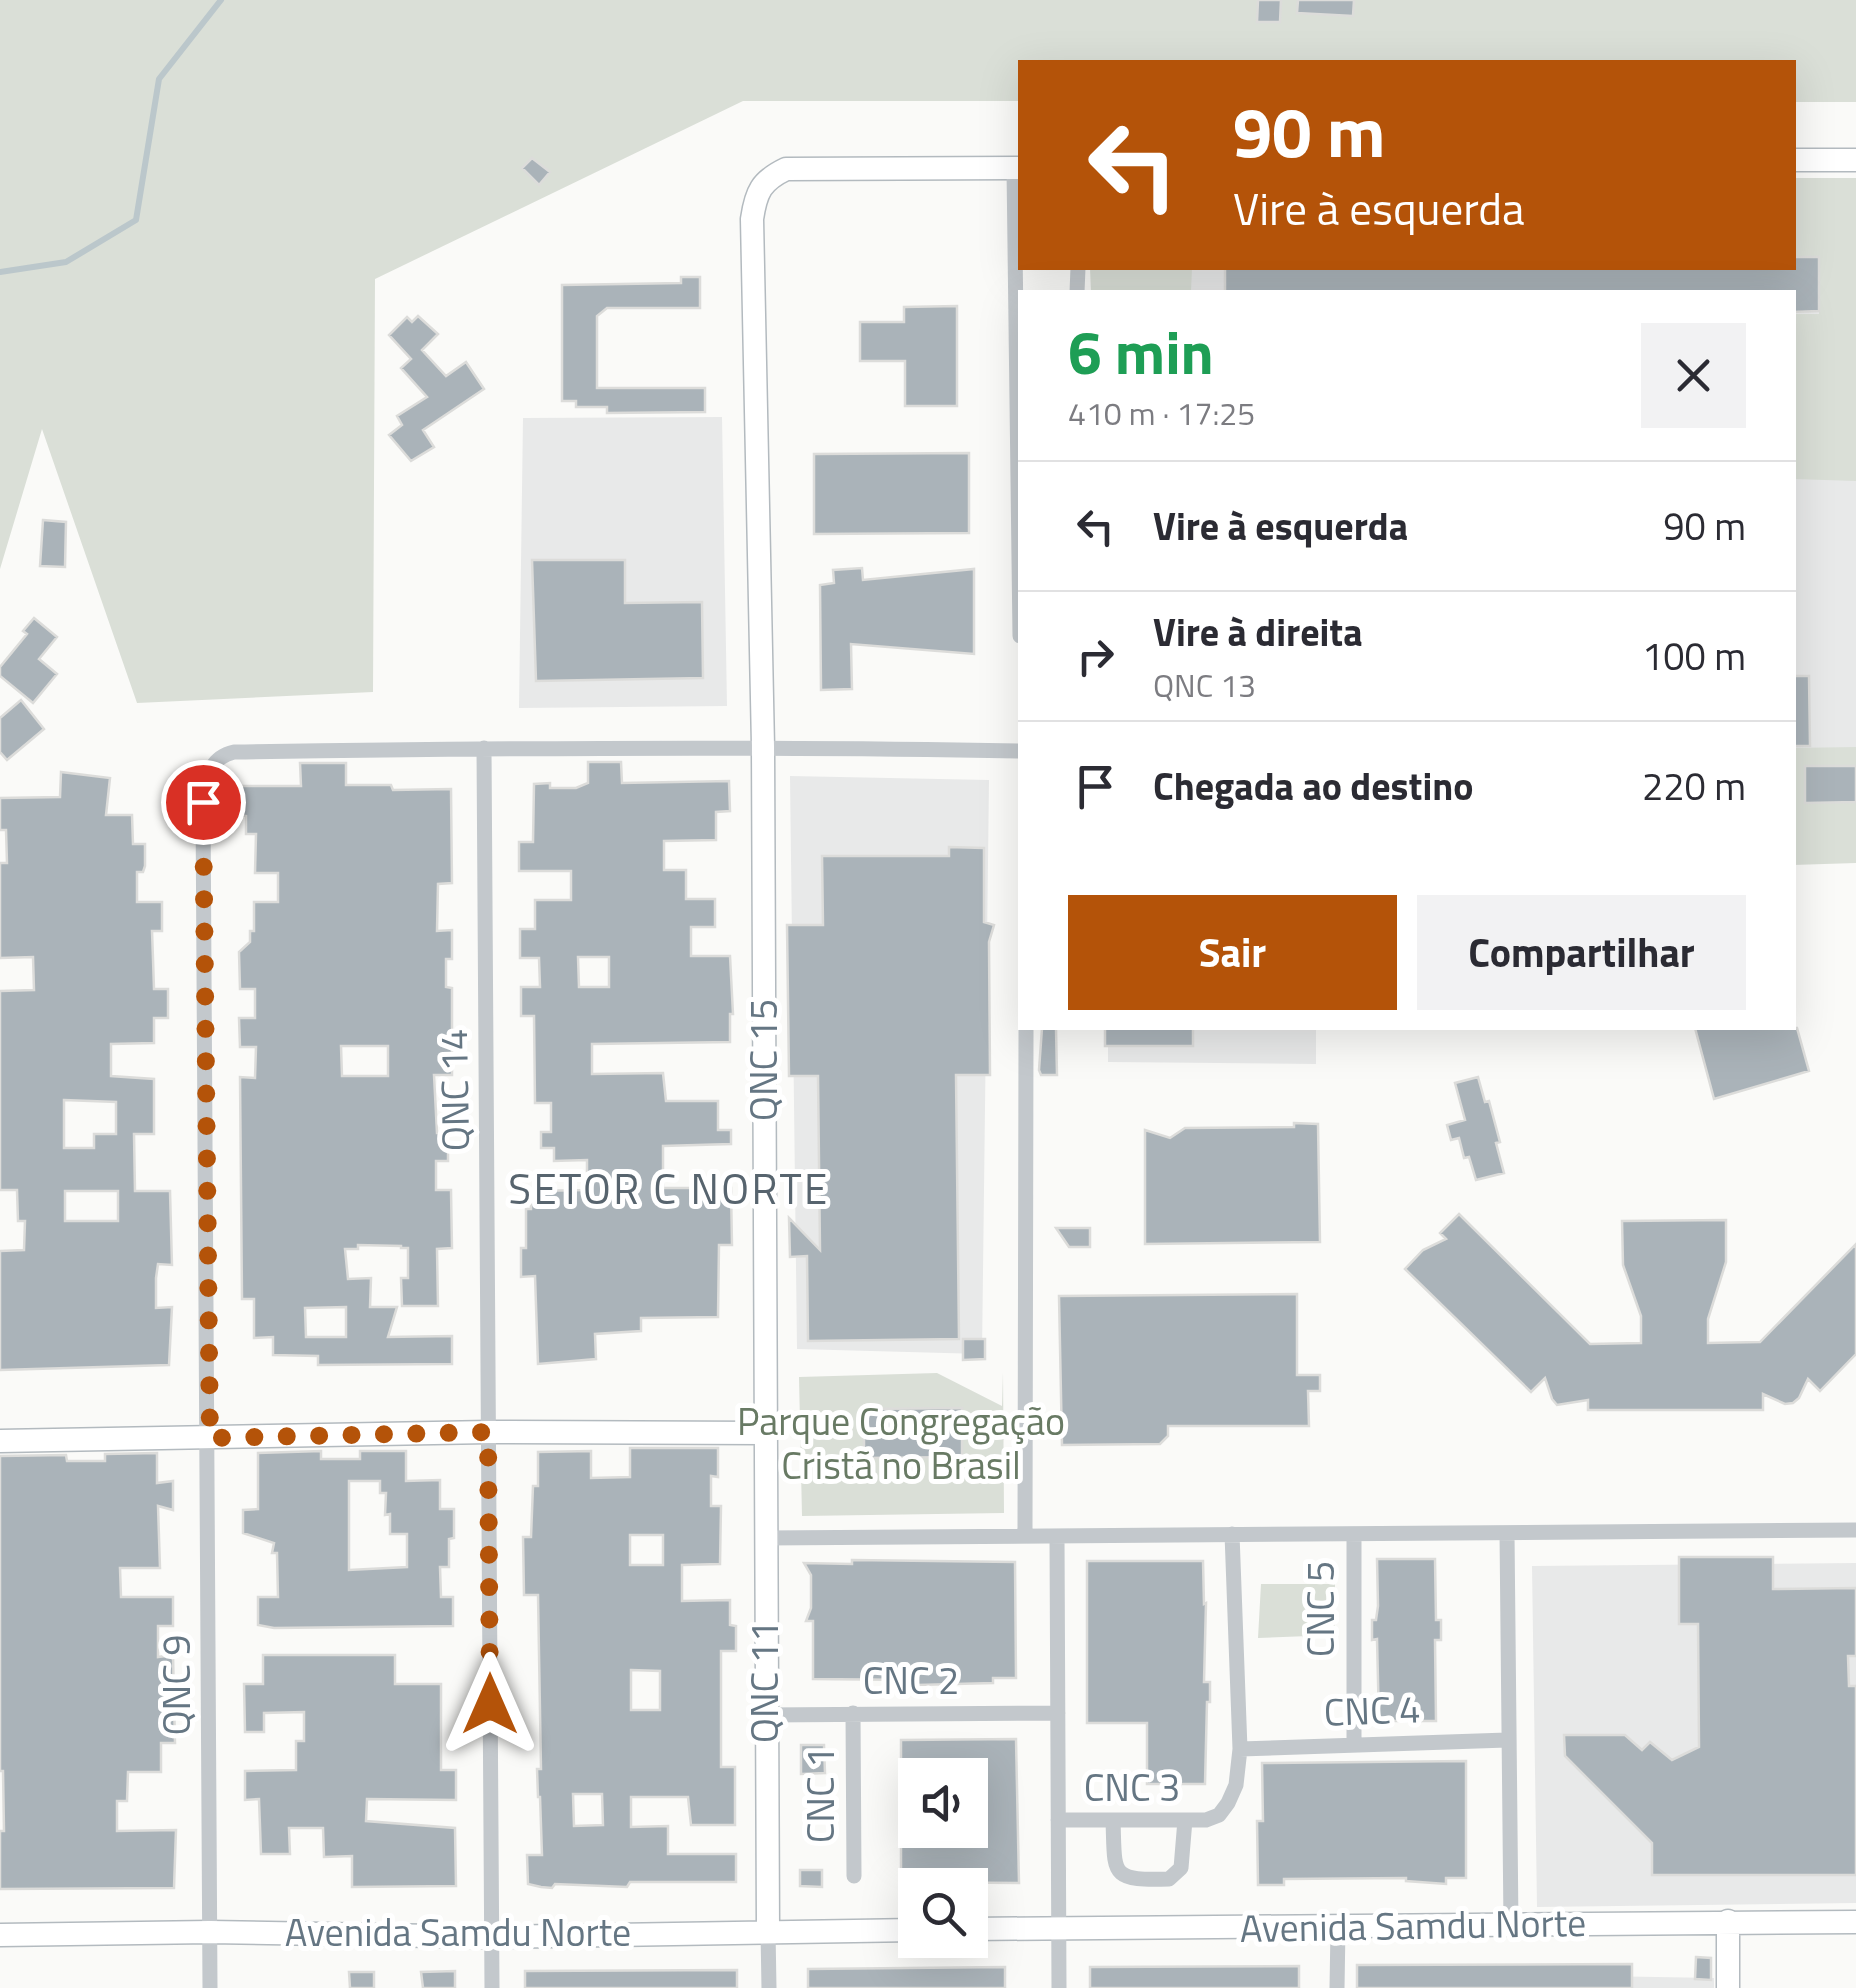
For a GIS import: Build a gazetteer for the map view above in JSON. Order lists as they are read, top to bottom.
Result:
{
  "streets": {
    "street": [
      "QNC 15",
      "QNC 14",
      "CNC 5",
      "CNC 2",
      "QNC 11",
      "QNC 9",
      "CNC 4",
      "CNC 3",
      "CNC 1",
      "Avenida Samdu Norte"
    ]
  },
  "crossings": [
    ["QNC 15", "QNC 11"],
    ["QNC 14", "QNC 9"],
    ["QNC 14", "Avenida Samdu Norte"],
    ["CNC 5", "CNC 4"],
    ["CNC 2", "QNC 11"],
    ["CNC 2", "CNC 1"],
    ["QNC 11", "Avenida Samdu Norte"],
    ["QNC 9", "Avenida Samdu Norte"],
    ["CNC 4", "CNC 3"]
  ],
  "districts": ["SETOR C NORTE"],
  "parks": ["Parque Congregação Cristã no Brasil"],
  "page": {
    "turn": ["90 m", "Vire à esquerda"],
    "heading": ["6 min", "410 m · 17:25"],
    "list": [
      {
        "name": "Vire à esquerda",
        "value": "90 m"
      },
      {
        "name": "Vire à direita",
        "note": "QNC 13",
        "value": "100 m"
      },
      {
        "name": "Chegada ao destino",
        "value": "220 m"
      }
    ],
    "buttons": ["Sair", "Compartilhar"]
  }
}
